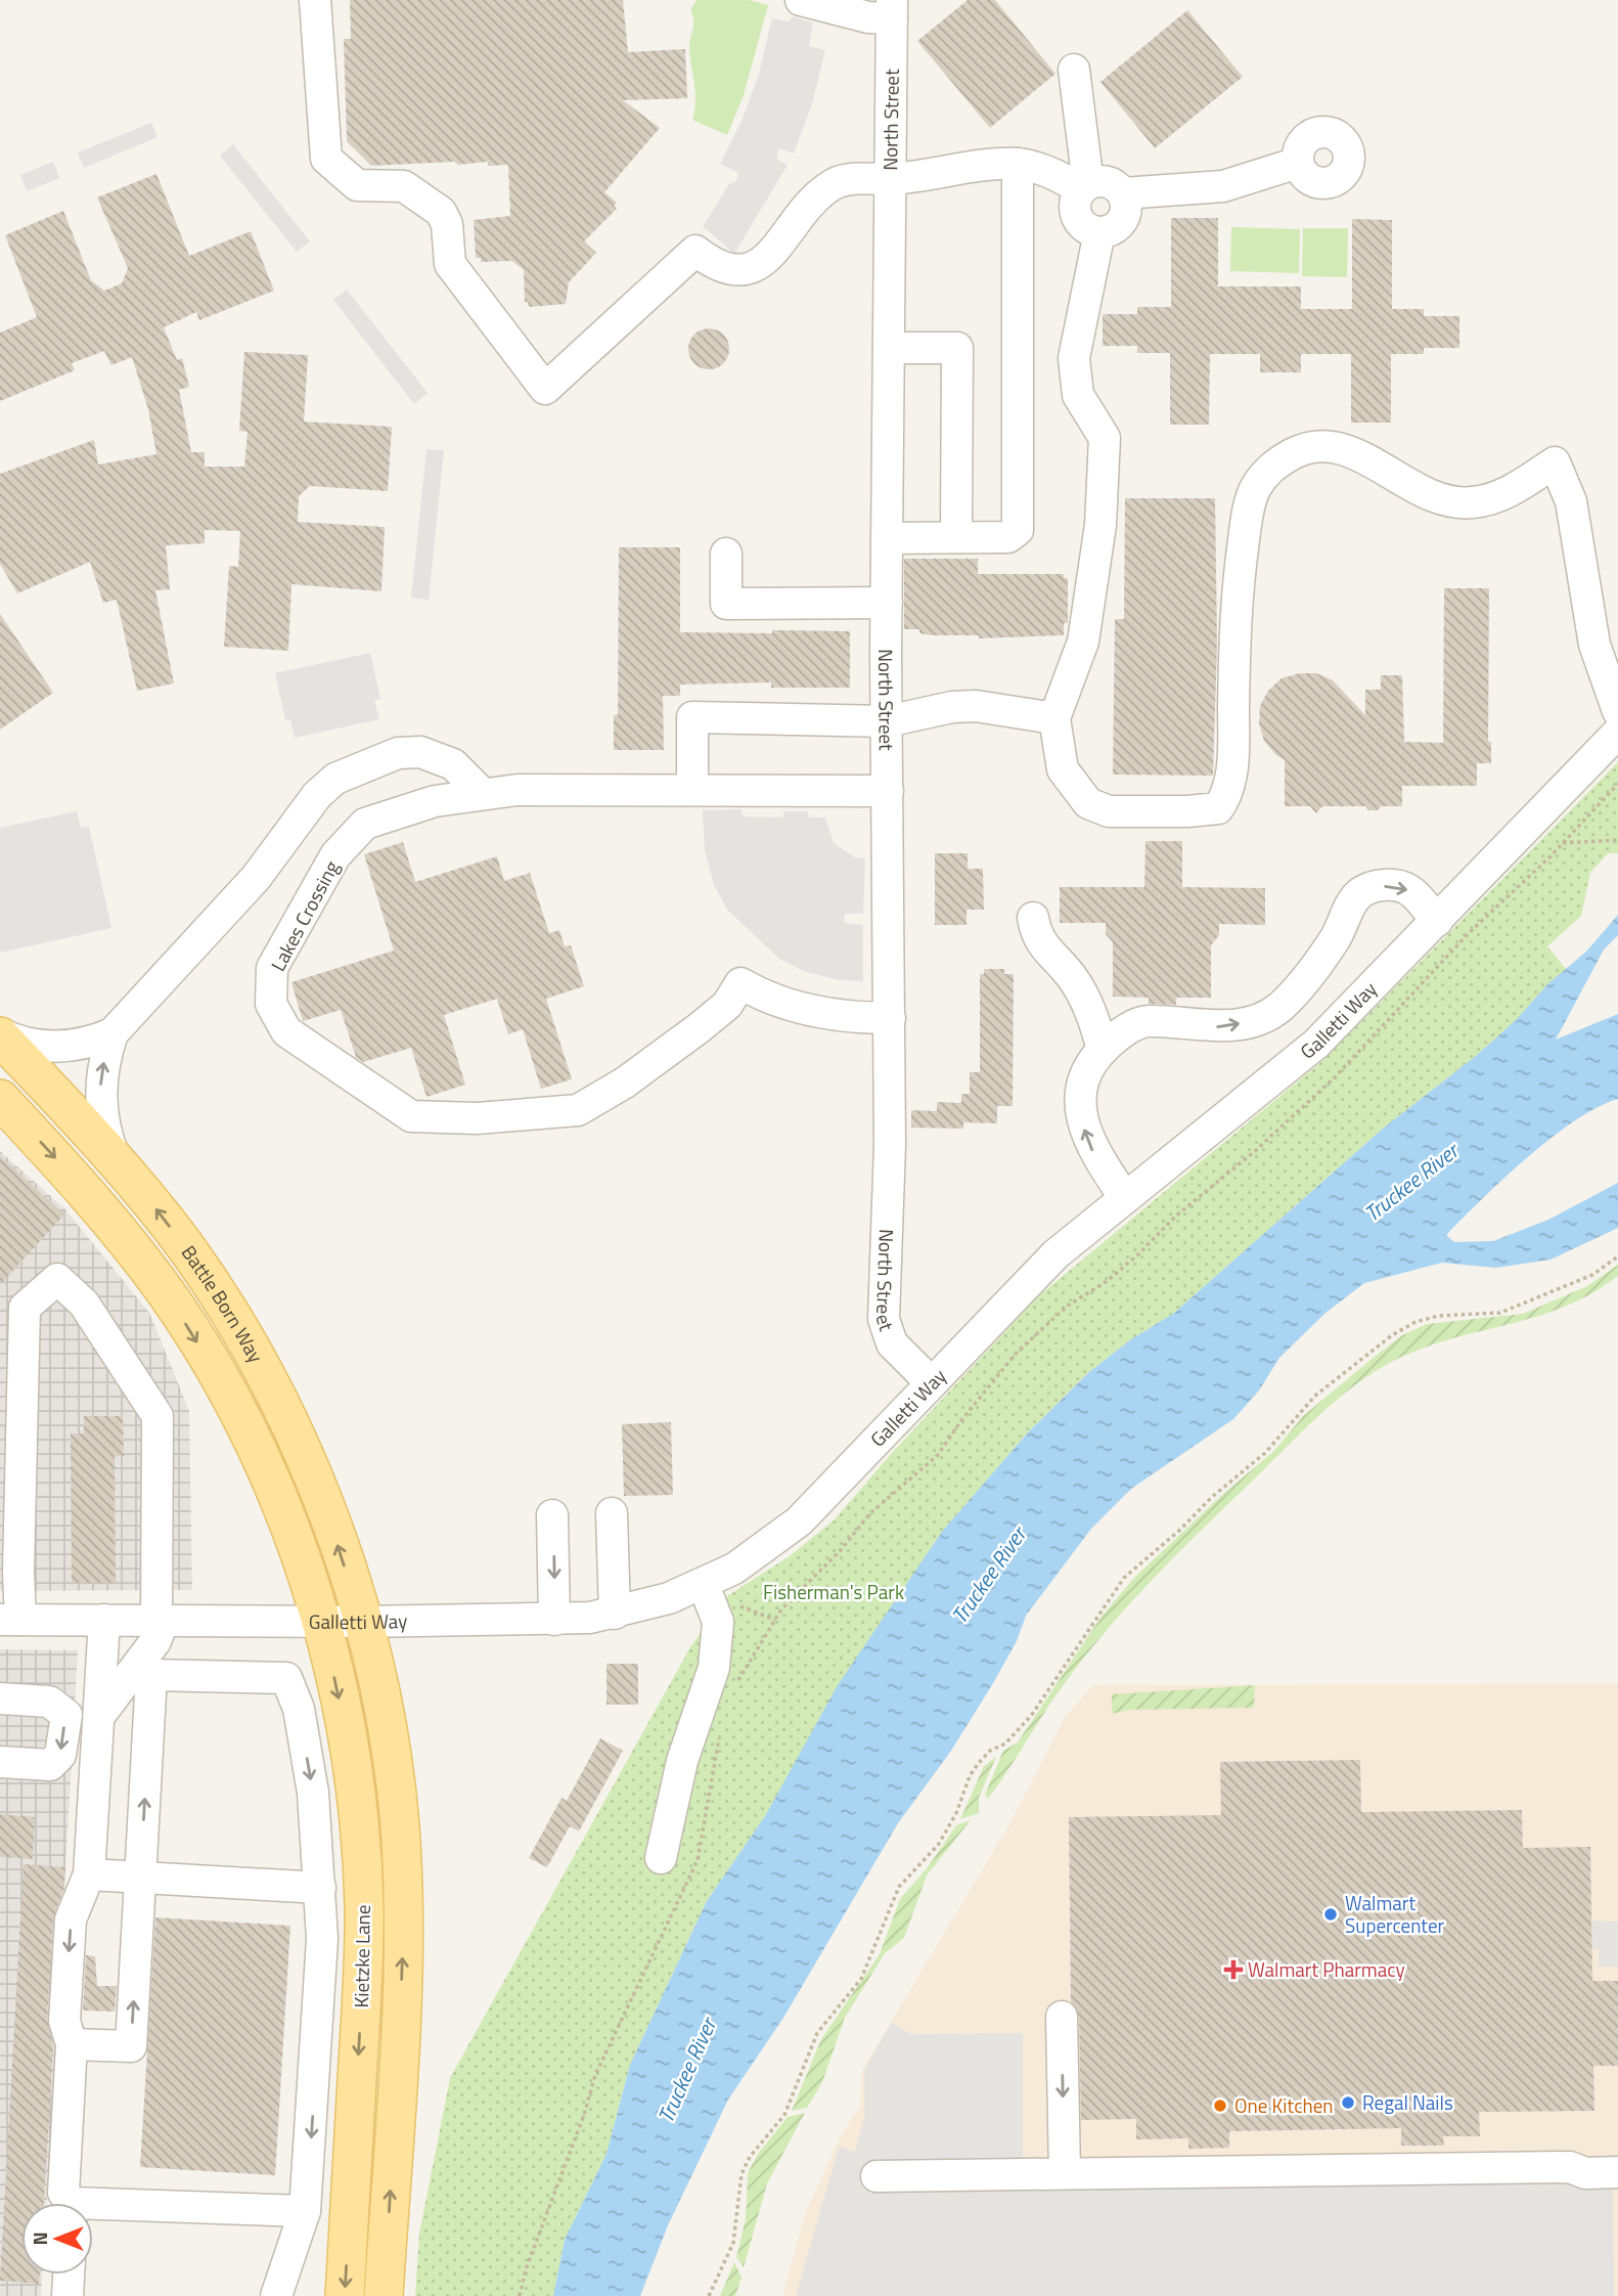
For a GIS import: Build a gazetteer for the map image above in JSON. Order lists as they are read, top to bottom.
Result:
{
  "streets": {
    "main road": ["Battle Born Way", "Kietzke Lane"],
    "street": ["North Street", "Lakes Crossing", "Galletti Way"]
  },
  "crossings": [
    ["North Street", "Lakes Crossing"],
    ["North Street", "Galletti Way"],
    ["Galletti Way", "Battle Born Way"],
    ["Galletti Way", "Kietzke Lane"],
    ["Battle Born Way", "Kietzke Lane"]
  ],
  "water": ["Truckee River"],
  "parks": ["Fisherman's Park"],
  "places": {
    "other": ["Walmart Supercenter", "Regal Nails", "One Kitchen"],
    "health": ["Walmart Pharmacy"]
  },
  "north": "left"
}
